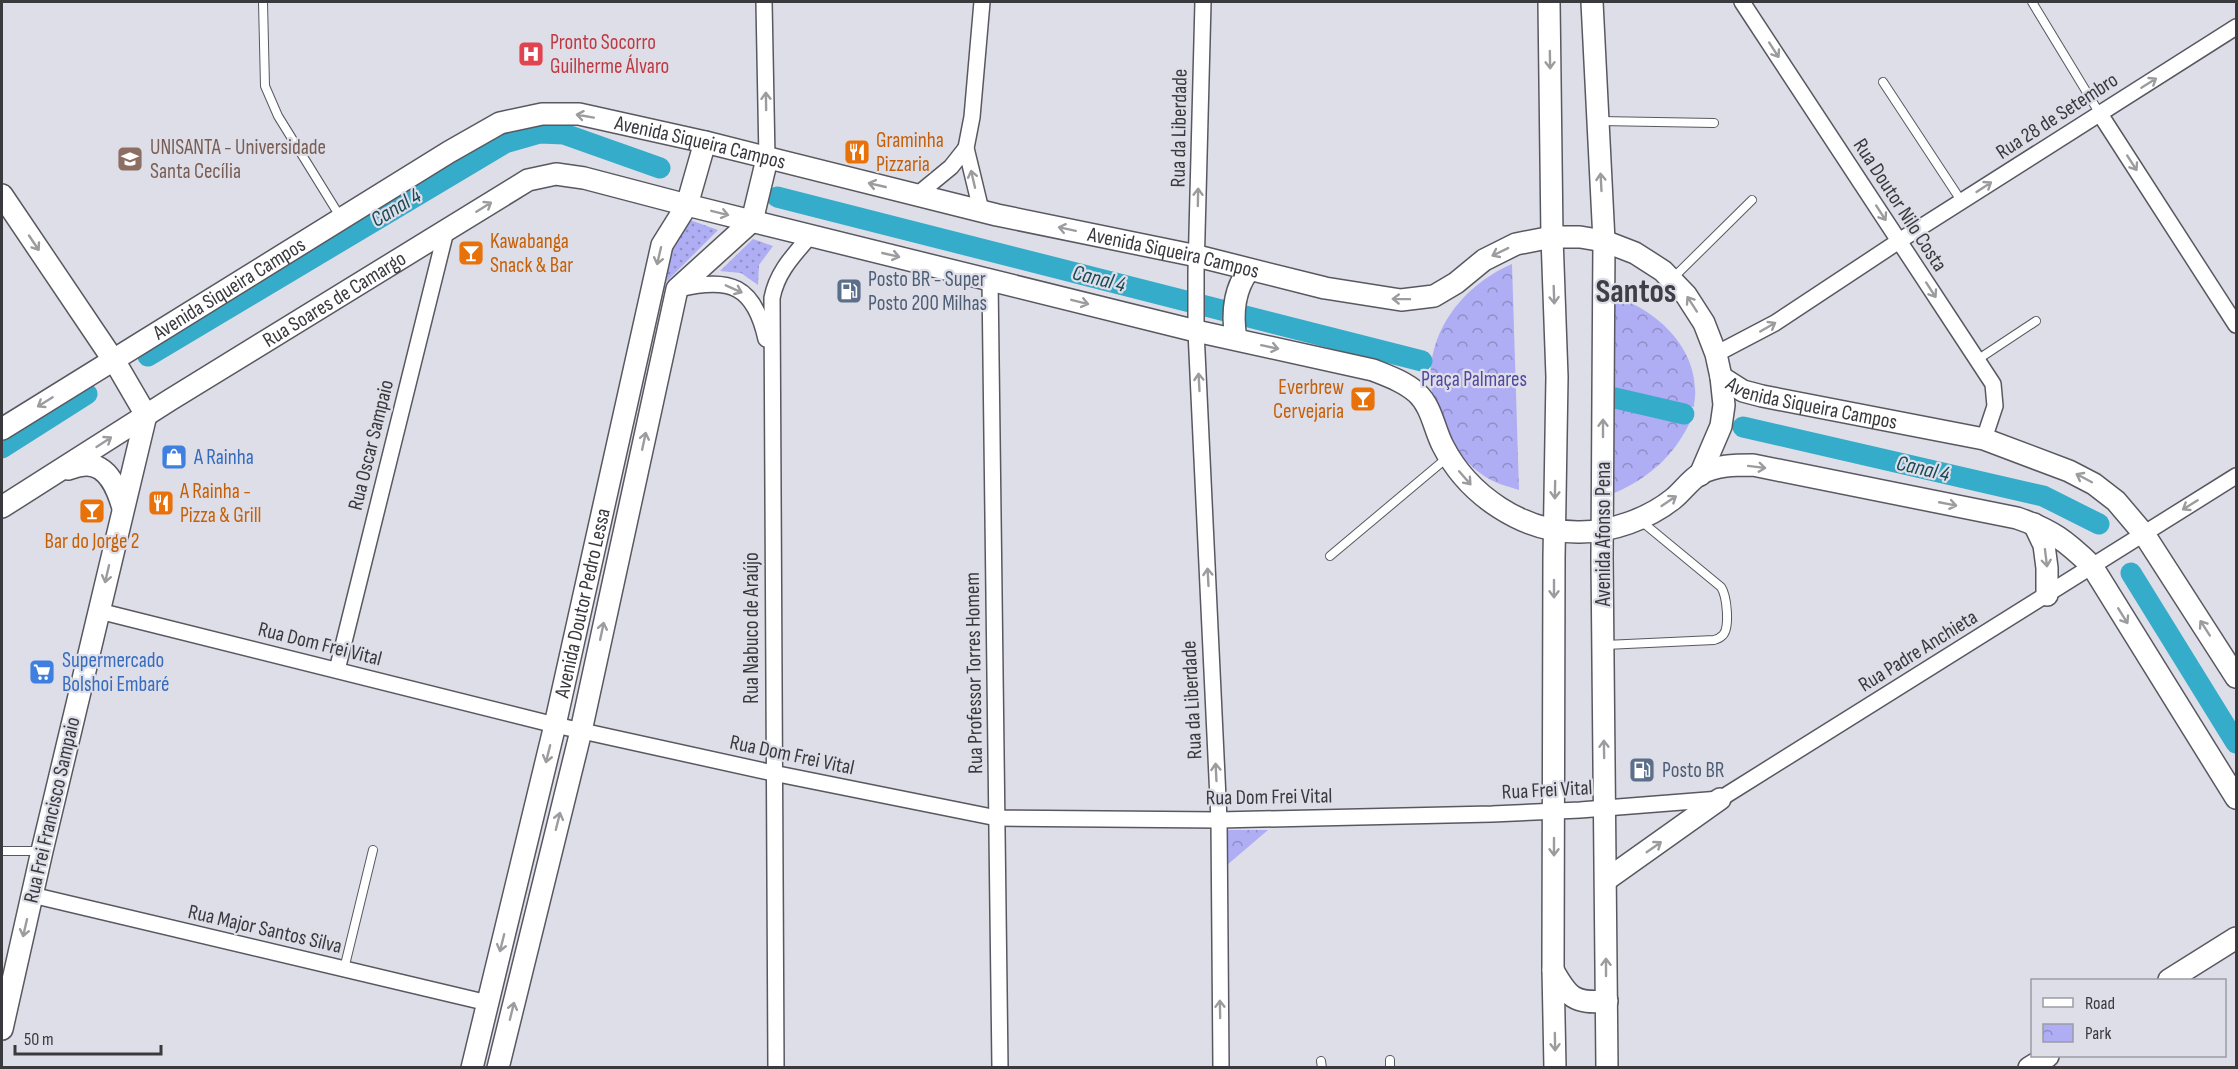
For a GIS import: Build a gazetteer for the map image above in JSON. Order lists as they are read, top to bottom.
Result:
{
  "streets": {
    "main road": [
      "Avenida Siqueira Campos",
      "Rua Soares de Camargo",
      "Avenida Afonso Pena",
      "Avenida Doutor Pedro Lessa",
      "Rua Frei Francisco Sampaio"
    ],
    "street": [
      "Rua 28 de Setembro",
      "Rua da Liberdade",
      "Rua Doutor Nilo Costa",
      "Rua Oscar Sampaio",
      "Rua Nabuco de Araújo",
      "Rua Dom Frei Vital",
      "Rua Padre Anchieta",
      "Rua Professor Torres Homem",
      "Rua Frei Vital",
      "Rua Major Santos Silva"
    ]
  },
  "crossings": [
    ["Rua 28 de Setembro", "Avenida Siqueira Campos"],
    ["Rua 28 de Setembro", "Rua Doutor Nilo Costa"],
    ["Rua da Liberdade", "Avenida Siqueira Campos"],
    ["Rua da Liberdade", "Rua Dom Frei Vital"],
    ["Avenida Siqueira Campos", "Rua Doutor Nilo Costa"],
    ["Avenida Siqueira Campos", "Avenida Afonso Pena"],
    ["Avenida Siqueira Campos", "Avenida Doutor Pedro Lessa"],
    ["Avenida Siqueira Campos", "Rua Padre Anchieta"],
    ["Rua Soares de Camargo", "Rua Oscar Sampaio"],
    ["Rua Soares de Camargo", "Avenida Doutor Pedro Lessa"],
    ["Rua Soares de Camargo", "Rua Frei Francisco Sampaio"],
    ["Rua Oscar Sampaio", "Rua Dom Frei Vital"],
    ["Avenida Afonso Pena", "Rua Padre Anchieta"],
    ["Avenida Afonso Pena", "Rua Frei Vital"],
    ["Avenida Doutor Pedro Lessa", "Rua Dom Frei Vital"],
    ["Avenida Doutor Pedro Lessa", "Rua Major Santos Silva"],
    ["Rua Nabuco de Araújo", "Rua Dom Frei Vital"],
    ["Rua Dom Frei Vital", "Rua Professor Torres Homem"],
    ["Rua Dom Frei Vital", "Rua Frei Vital"],
    ["Rua Dom Frei Vital", "Rua Frei Francisco Sampaio"],
    ["Rua Padre Anchieta", "Rua Frei Vital"],
    ["Rua Frei Francisco Sampaio", "Rua Major Santos Silva"]
  ],
  "one_way": [
    "Rua 28 de Setembro",
    "Rua da Liberdade",
    "Rua Doutor Nilo Costa",
    "Rua Soares de Camargo",
    "Rua Frei Francisco Sampaio"
  ],
  "districts": ["Santos"],
  "water": ["Canal 4"],
  "parks": ["Praça Palmares"],
  "places": {
    "hospital": ["Pronto Socorro Guilherme Álvaro"],
    "restaurant": ["Graminha Pizzaria", "A Rainha - Pizza & Grill"],
    "school or university": ["UNISANTA - Universidade Santa Cecília"],
    "bar": ["Kawabanga Snack & Bar", "Everbrew Cervejaria", "Bar do Jorge 2"],
    "fuel station": ["Posto BR - Super Posto 200 Milhas", "Posto BR"],
    "shop": ["A Rainha"],
    "supermarket": ["Supermercado Bolshoi Embaré"]
  },
  "legend": ["Road", "Park"],
  "scale_bar": "50 m"
}
